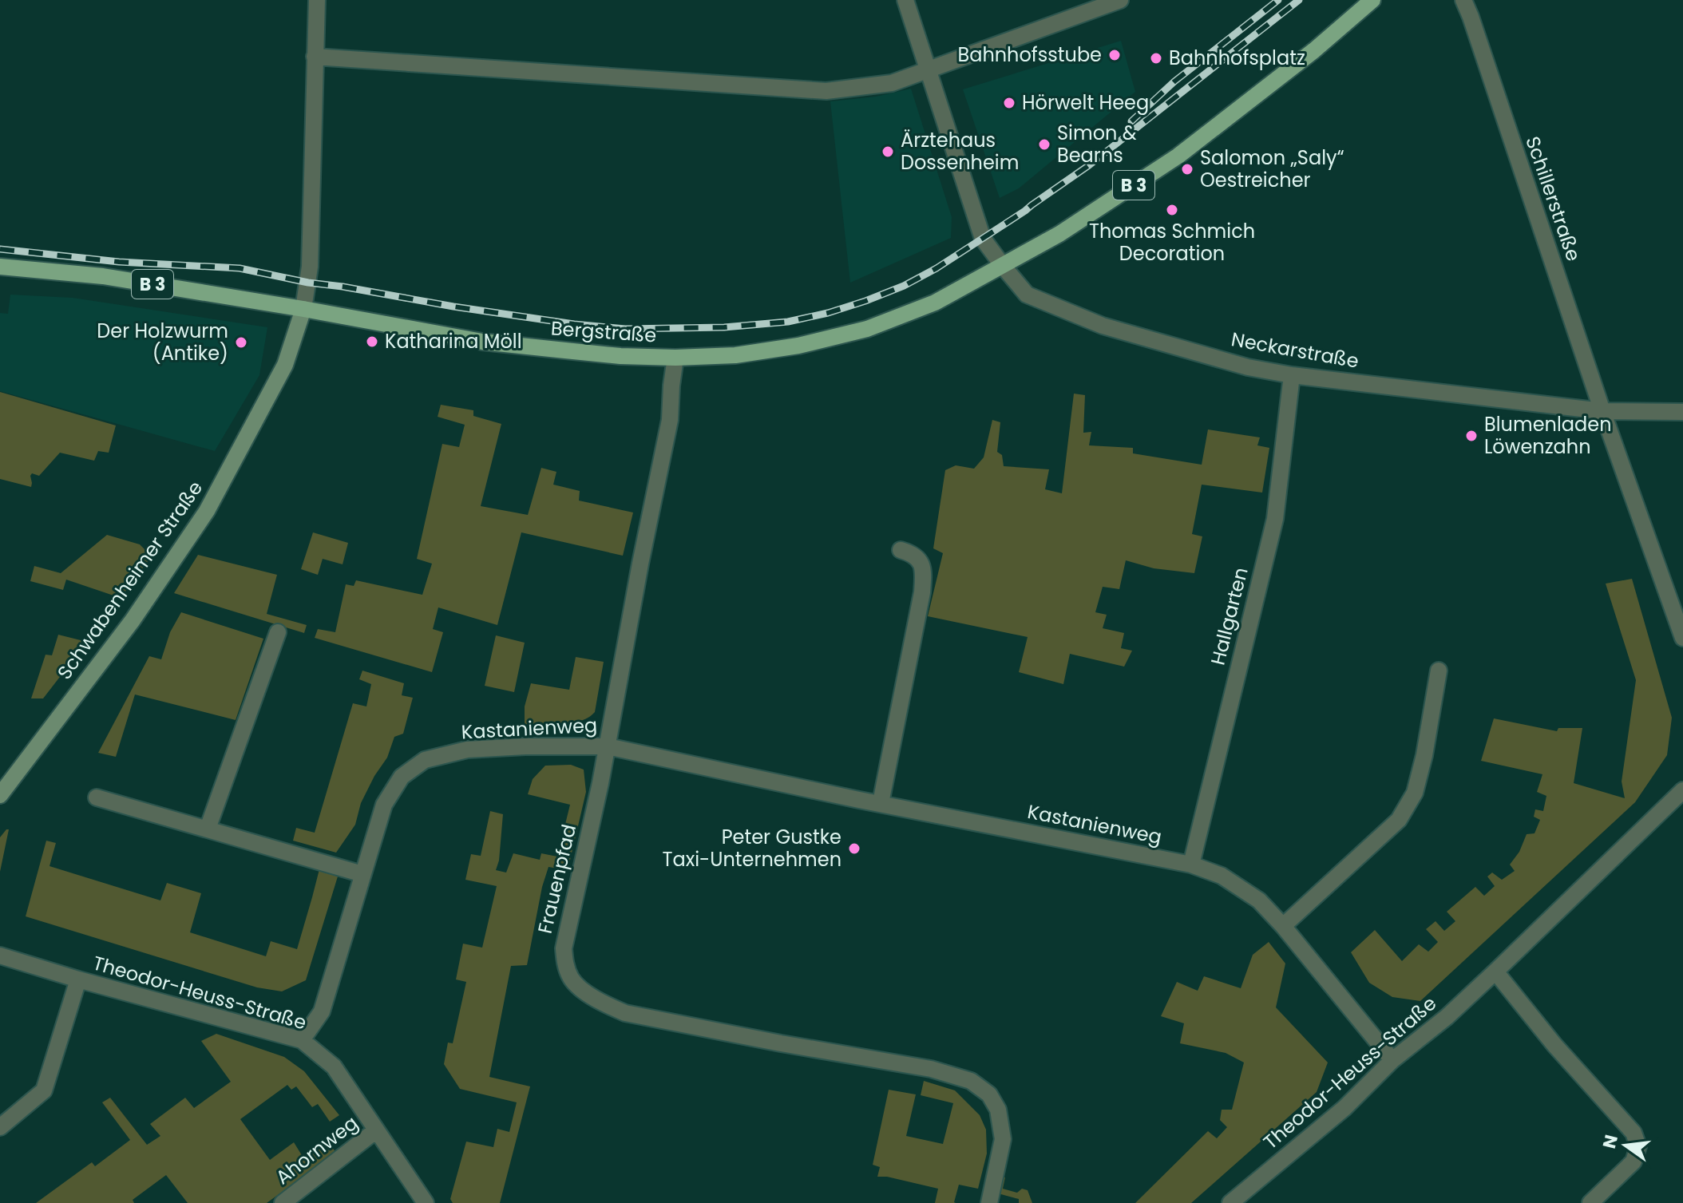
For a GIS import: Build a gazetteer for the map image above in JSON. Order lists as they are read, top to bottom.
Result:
{
  "streets": {
    "main road": ["B 3", "Bergstraße"],
    "street": [
      "Schillerstraße",
      "Neckarstraße",
      "Schwabenheimer Straße",
      "Hallgarten",
      "Kastanienweg",
      "Frauenpfad",
      "Theodor-Heuss-Straße",
      "Ahornweg"
    ]
  },
  "crossings": [
    ["B 3", "Bergstraße"],
    ["B 3", "Neckarstraße"],
    ["Schillerstraße", "Neckarstraße"],
    ["Bergstraße", "Neckarstraße"],
    ["Bergstraße", "Schwabenheimer Straße"],
    ["Bergstraße", "Frauenpfad"],
    ["Neckarstraße", "Hallgarten"],
    ["Hallgarten", "Kastanienweg"],
    ["Kastanienweg", "Frauenpfad"],
    ["Kastanienweg", "Theodor-Heuss-Straße"],
    ["Theodor-Heuss-Straße", "Ahornweg"]
  ],
  "places": [
    "Bahnhofsstube",
    "Bahnhofsplatz",
    "Hörwelt Heeg",
    "Simon & Bearns",
    "Ärztehaus Dossenheim",
    "Salomon „Saly“ Oestreicher",
    "Thomas Schmich Decoration",
    "Katharina Möll",
    "Der Holzwurm (Antike)",
    "Blumenladen Löwenzahn",
    "Peter Gustke Taxi-Unternehmen"
  ],
  "north": "left"
}
